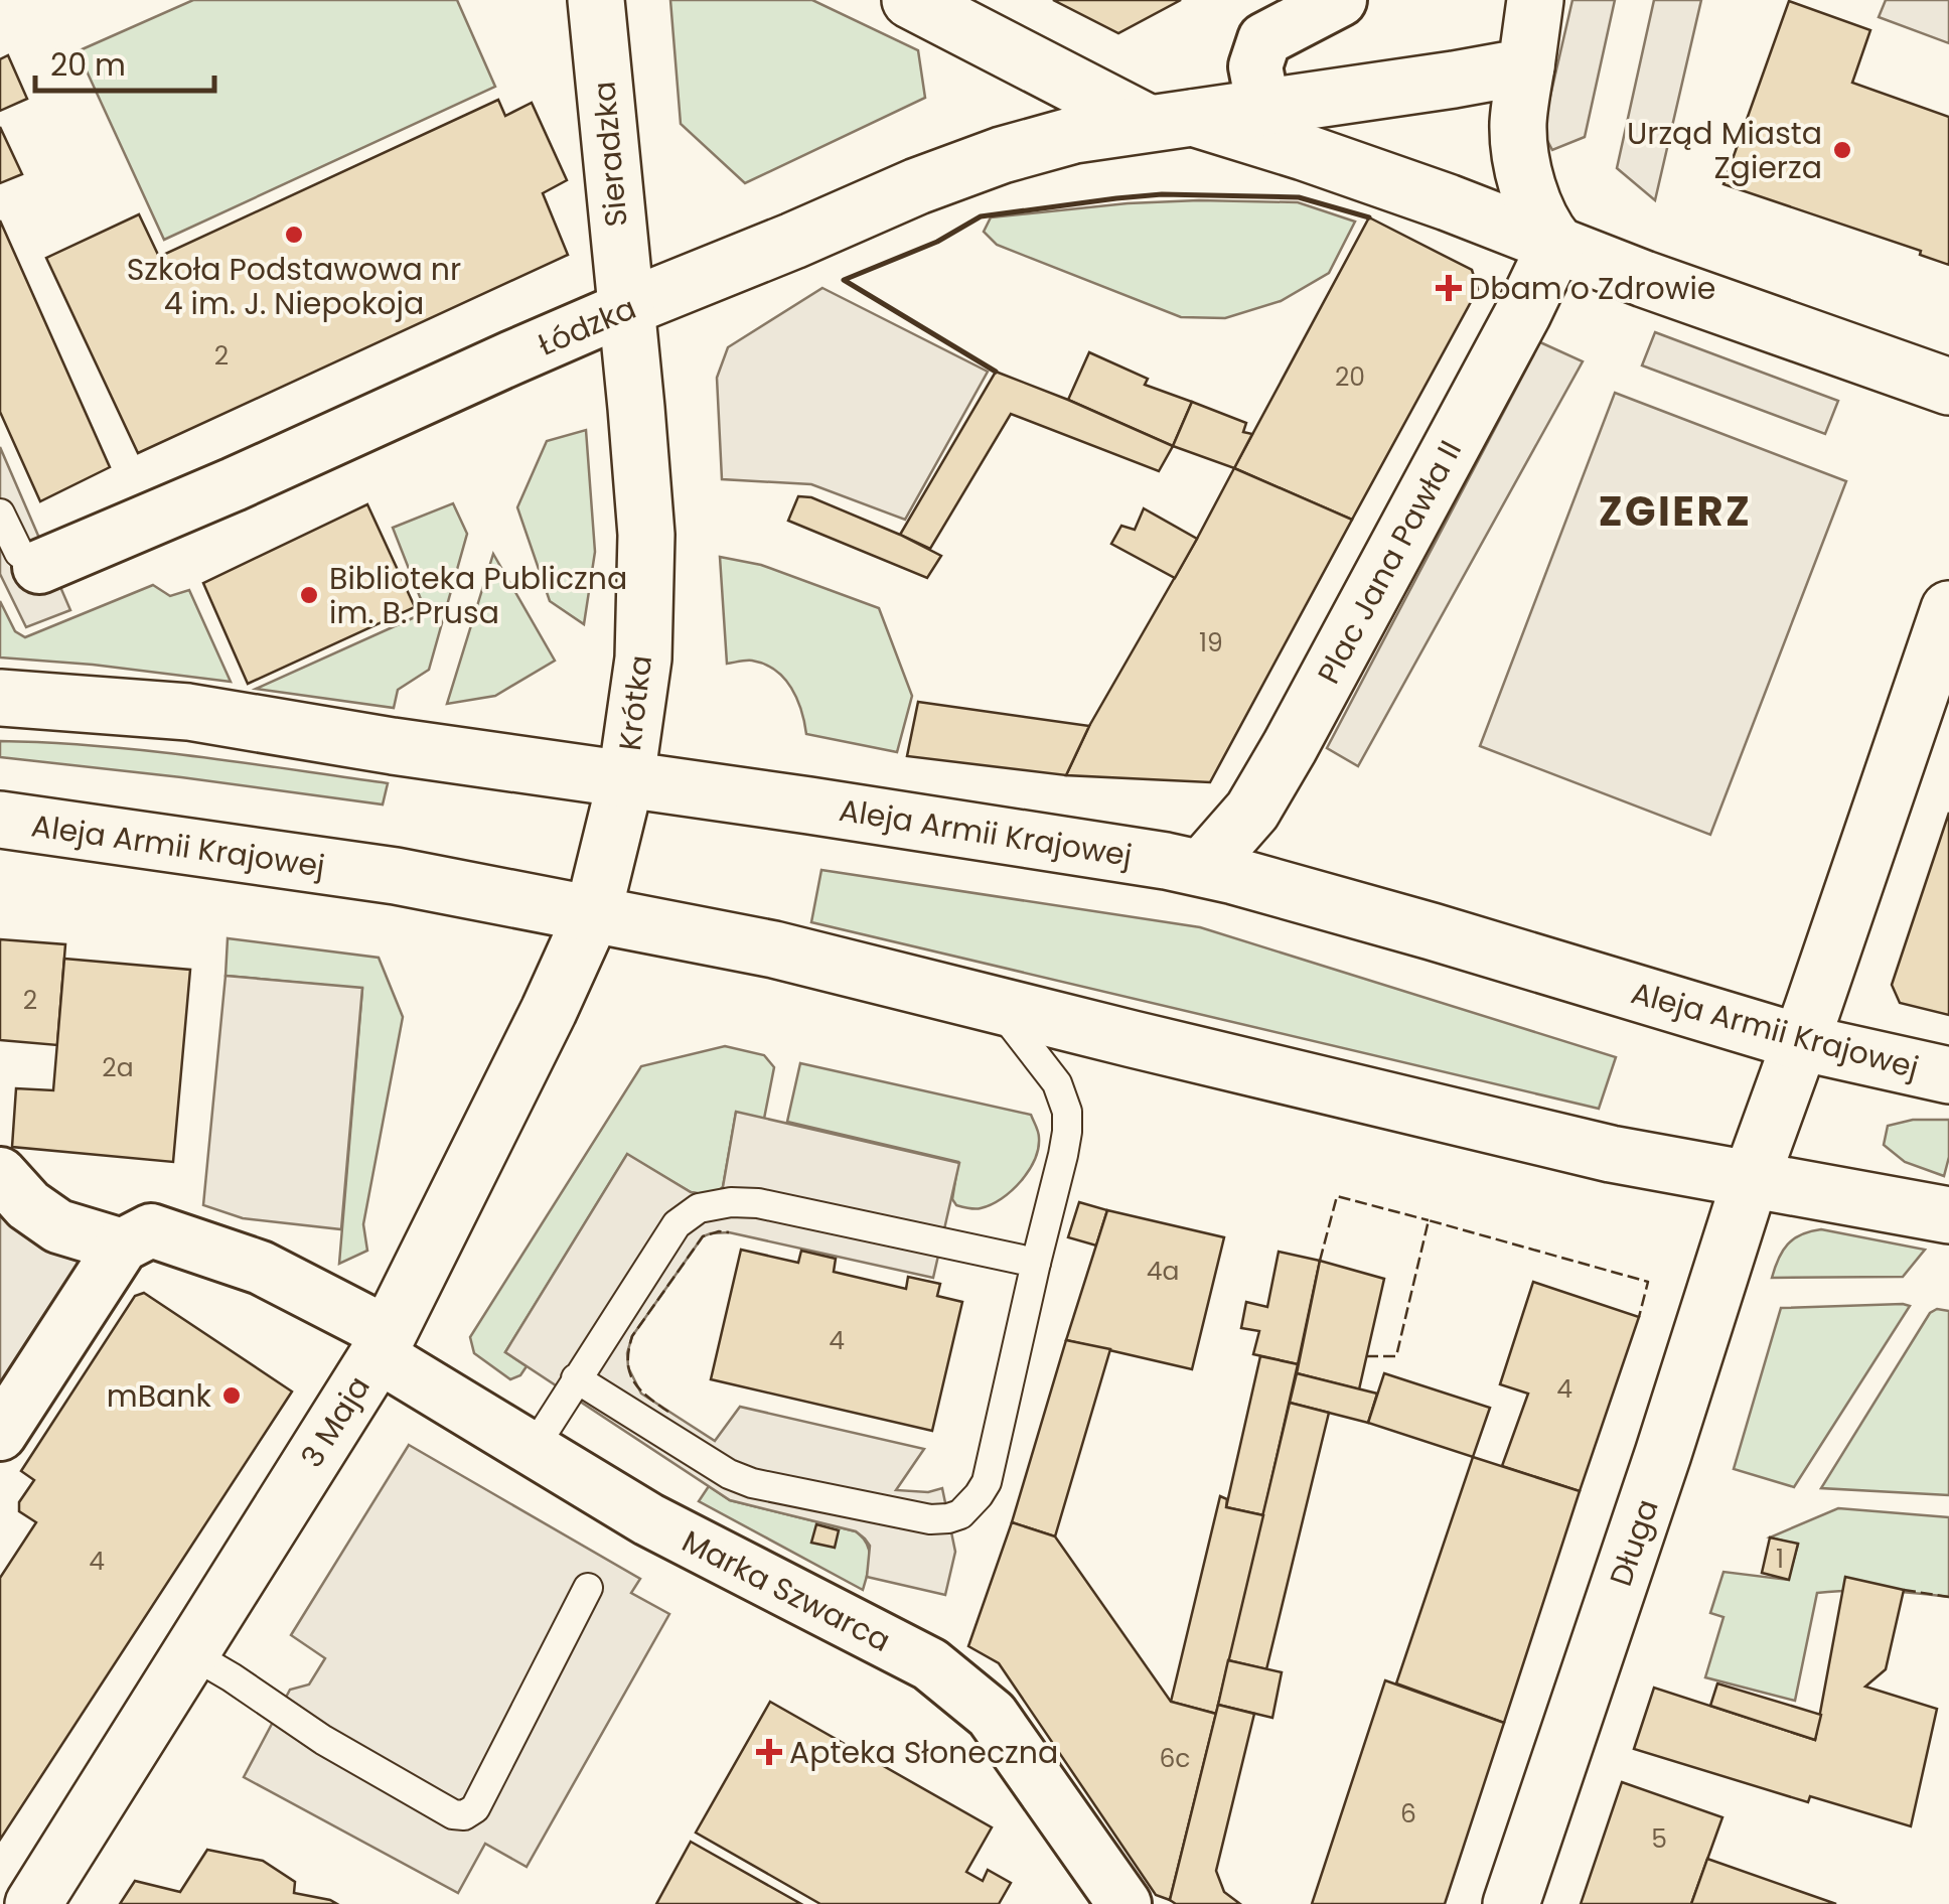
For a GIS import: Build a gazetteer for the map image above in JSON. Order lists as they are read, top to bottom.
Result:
{
  "streets": {
    "main road": [
      "Sieradzka",
      "Łódzka",
      "Plac Jana Pawła II",
      "Krótka",
      "Aleja Armii Krajowej",
      "3 Maja",
      "Długa"
    ],
    "street": ["Marka Szwarca"]
  },
  "crossings": [
    ["Sieradzka", "Łódzka"],
    ["Sieradzka", "Krótka"],
    ["Łódzka", "Krótka"],
    ["Plac Jana Pawła II", "Aleja Armii Krajowej"],
    ["Krótka", "Aleja Armii Krajowej"],
    ["Krótka", "3 Maja"],
    ["Aleja Armii Krajowej", "3 Maja"],
    ["Aleja Armii Krajowej", "Długa"],
    ["3 Maja", "Marka Szwarca"]
  ],
  "districts": ["ZGIERZ"],
  "places": {
    "other": [
      "Urząd Miasta Zgierza",
      "Szkoła Podstawowa nr 4 im. J. Niepokoja",
      "Biblioteka Publiczna im. B. Prusa",
      "mBank"
    ],
    "health": ["Dbam o Zdrowie", "Apteka Słoneczna"]
  },
  "house_numbers": [
    "2",
    "20",
    "19",
    "2",
    "2a",
    "4a",
    "4",
    "4",
    "1",
    "4",
    "6c",
    "6",
    "5"
  ],
  "scale_bar": "20 m"
}
